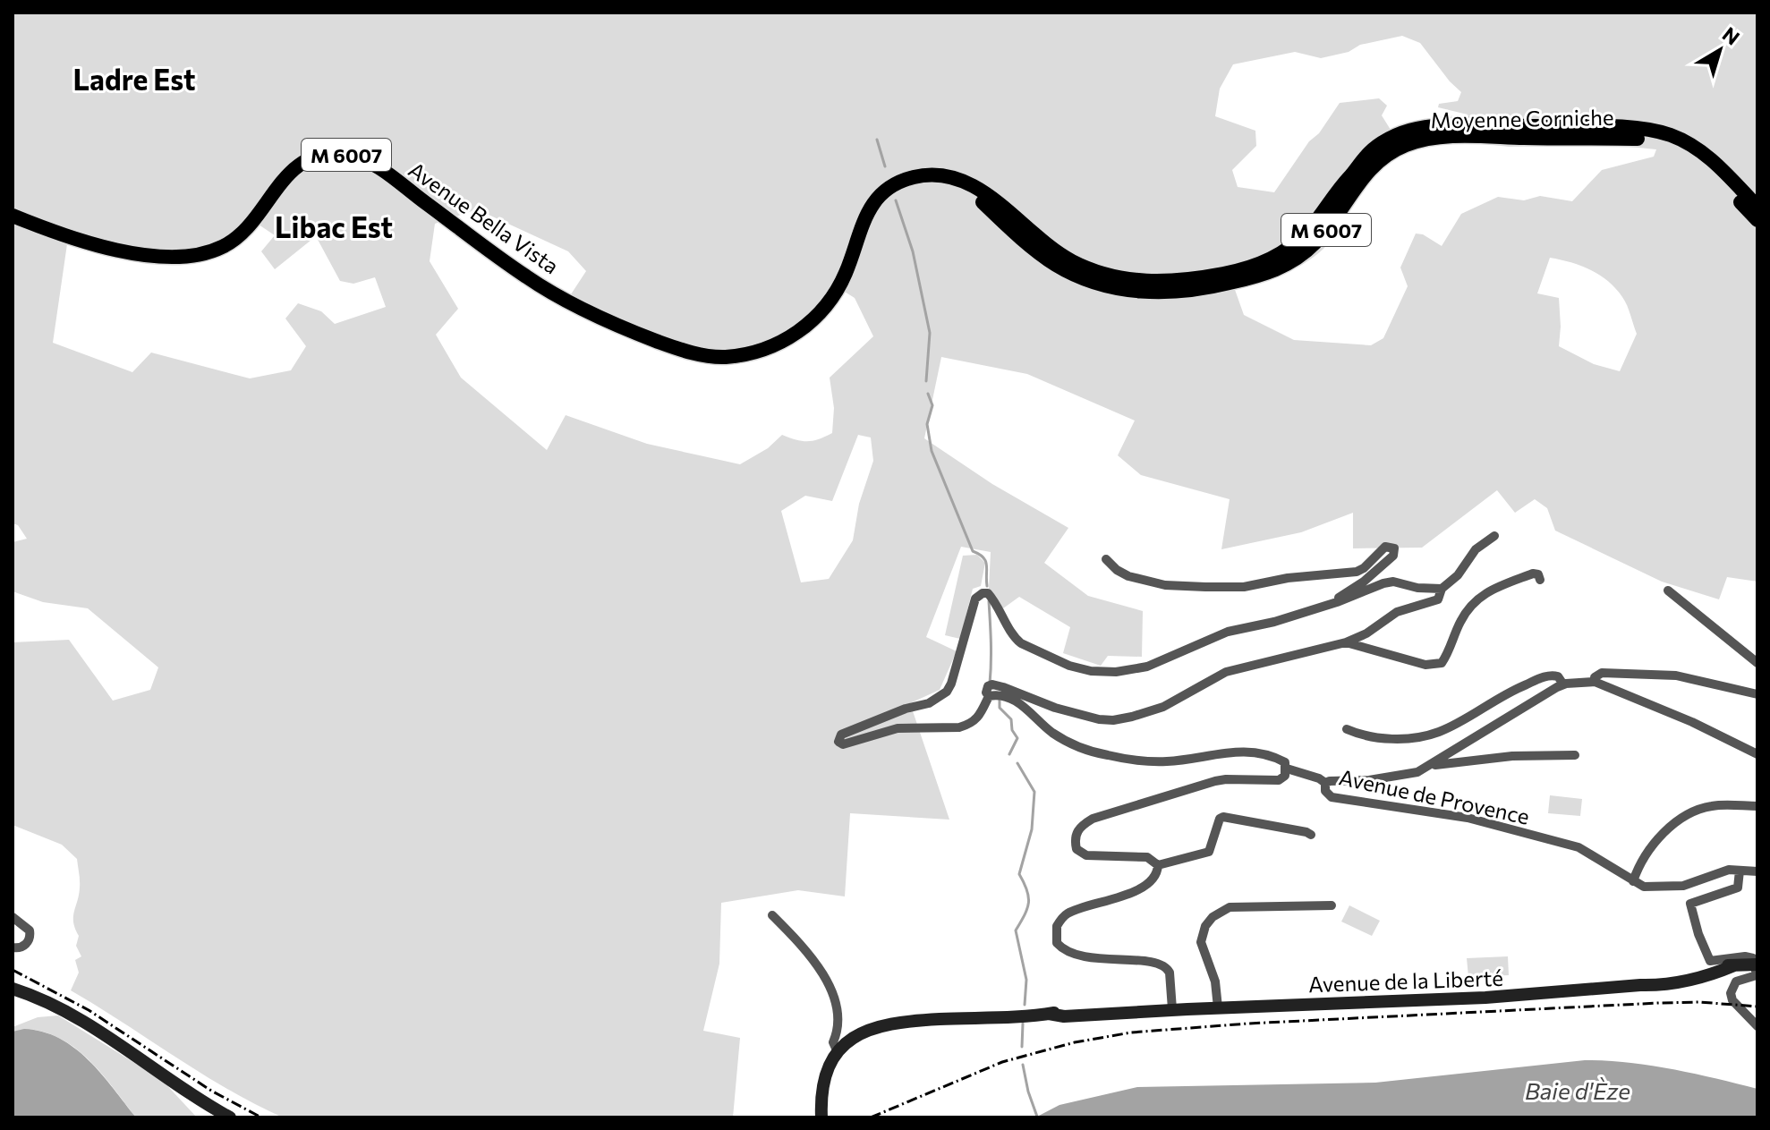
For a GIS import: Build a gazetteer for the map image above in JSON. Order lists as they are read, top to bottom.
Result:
{
  "streets": {
    "main road": [
      "Moyenne Corniche",
      "M 6007",
      "Avenue Bella Vista",
      "Avenue de la Liberté"
    ],
    "street": ["Avenue de Provence"]
  },
  "crossings": [
    ["Moyenne Corniche", "Avenue Bella Vista"]
  ],
  "districts": ["Ladre Est", "Libac Est"],
  "water": ["Baie d'Èze"],
  "north": "top right"
}
